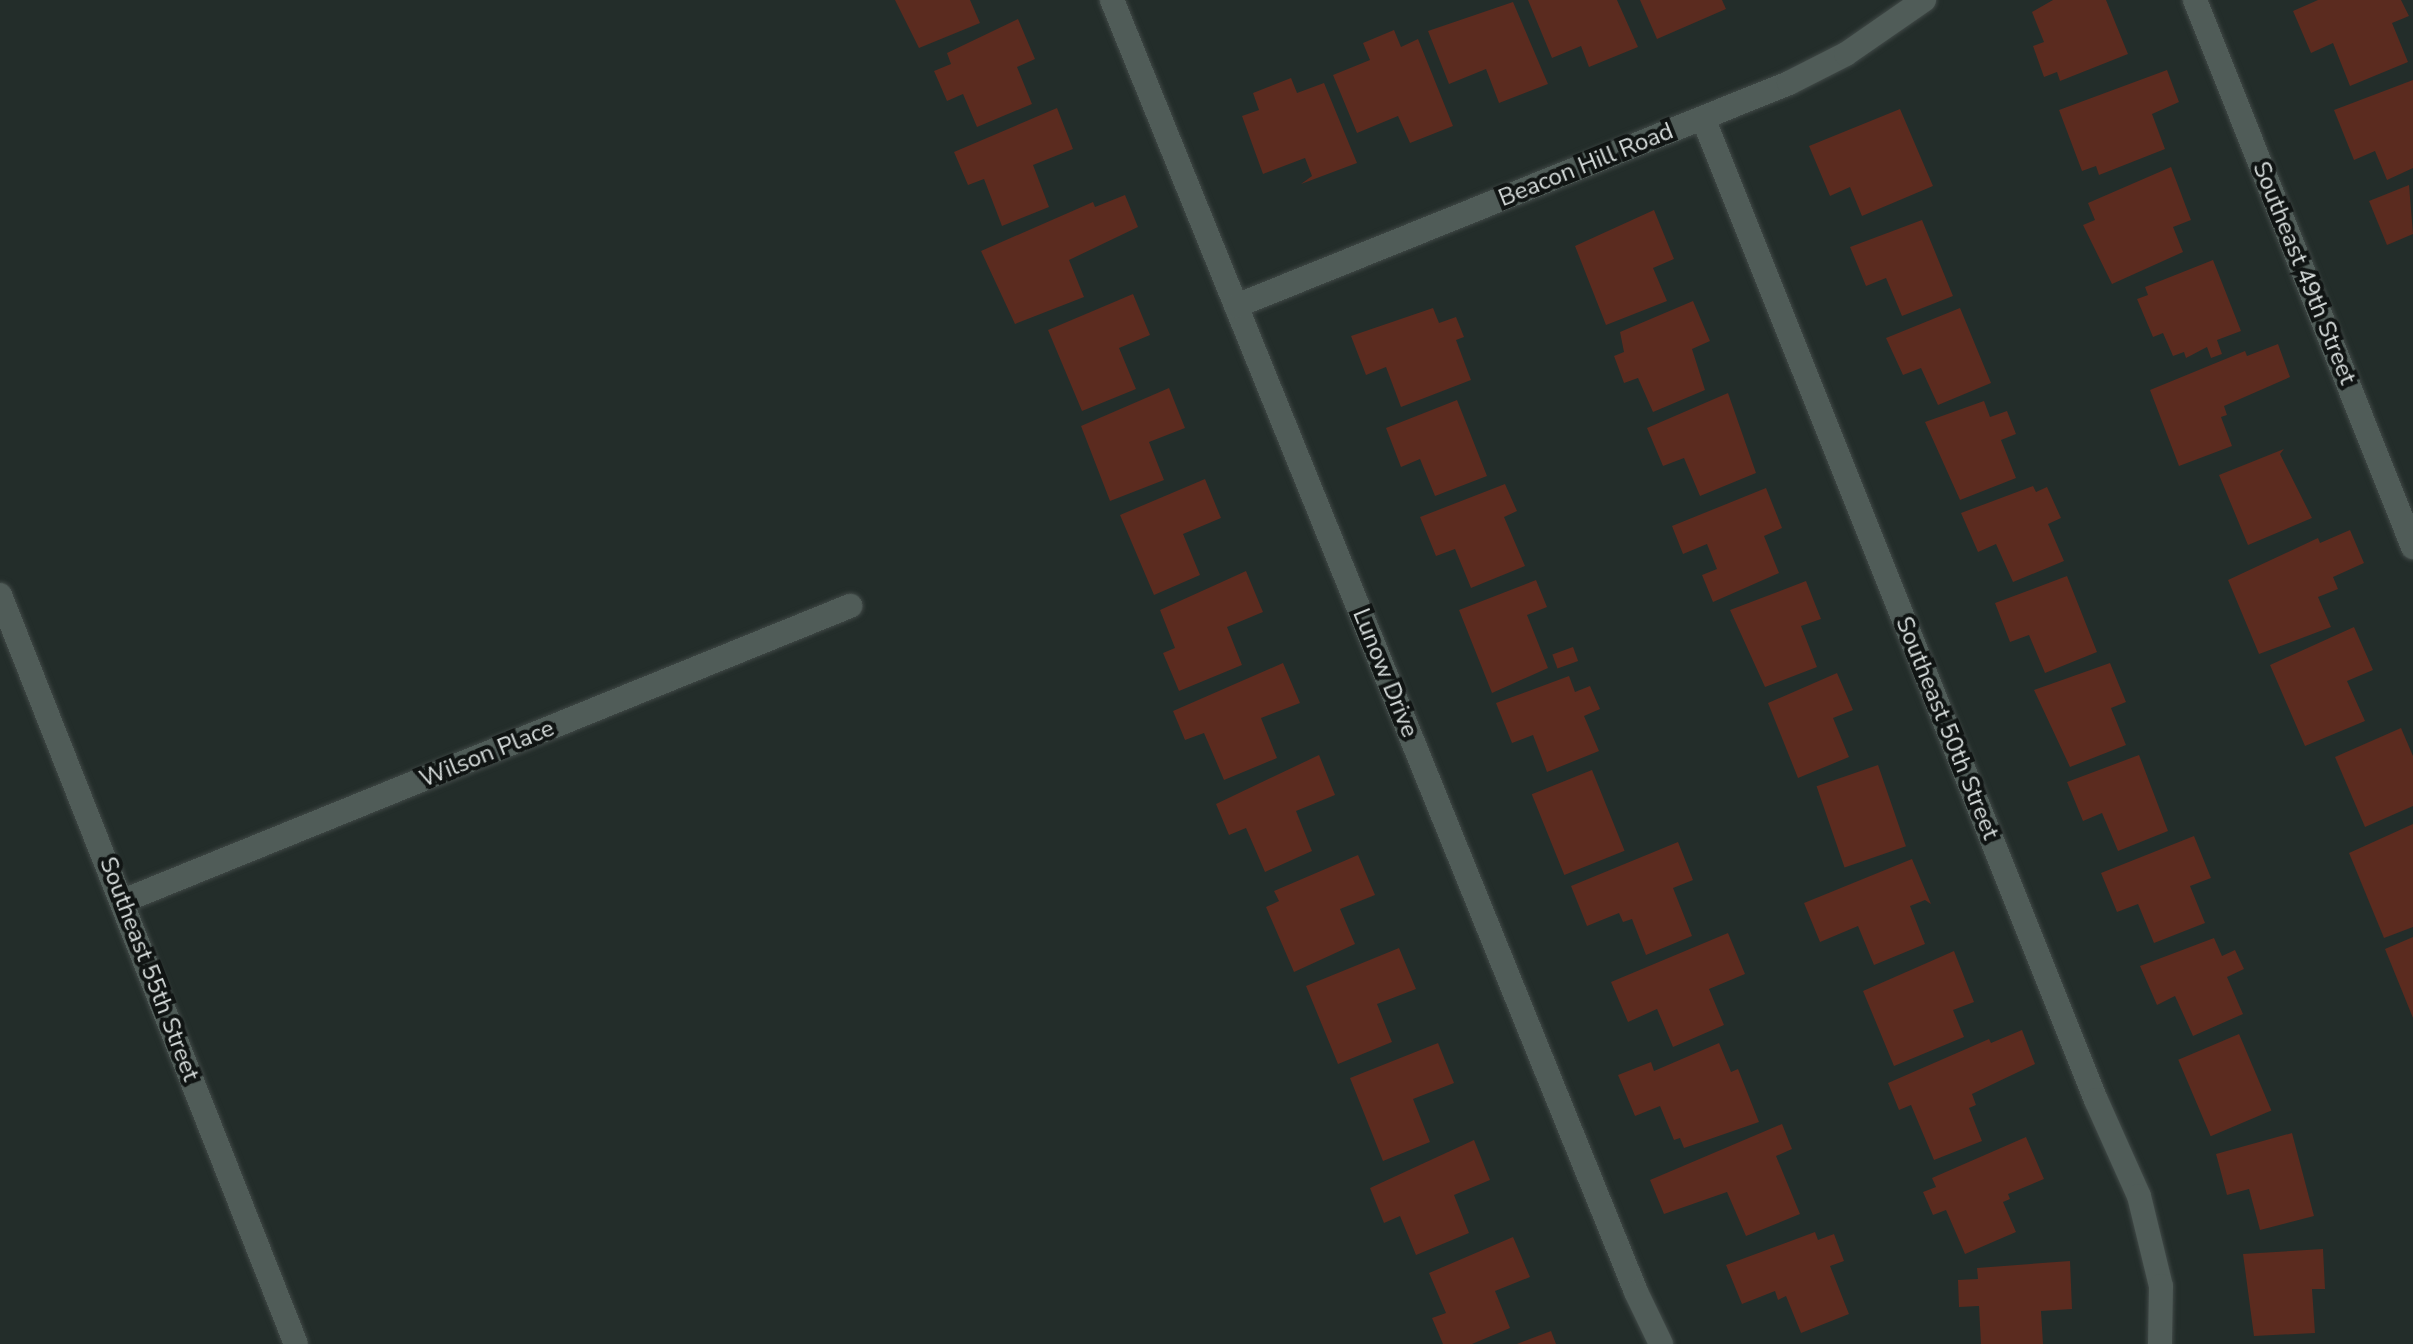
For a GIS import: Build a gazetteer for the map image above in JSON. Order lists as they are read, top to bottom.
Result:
{
  "streets": {
    "street": [
      "Beacon Hill Road",
      "Southeast 49th Street",
      "Lunow Drive",
      "Southeast 50th Street",
      "Wilson Place",
      "Southeast 55th Street"
    ]
  },
  "crossings": [
    ["Beacon Hill Road", "Lunow Drive"],
    ["Beacon Hill Road", "Southeast 50th Street"],
    ["Wilson Place", "Southeast 55th Street"]
  ]
}
